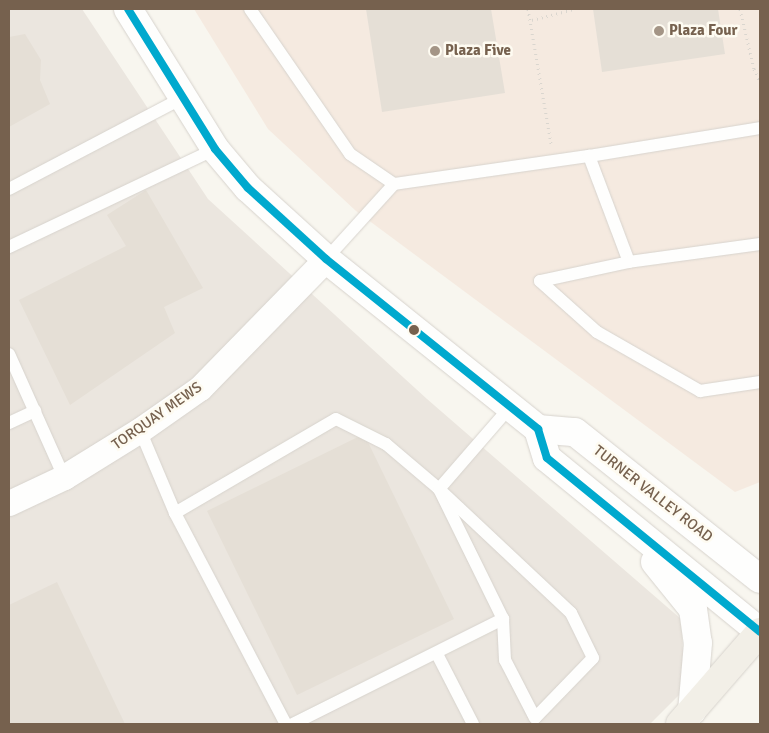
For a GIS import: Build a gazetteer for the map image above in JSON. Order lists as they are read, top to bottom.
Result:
{
  "streets": {
    "street": ["TORQUAY MEWS", "TURNER VALLEY ROAD"]
  },
  "places": ["Plaza Four", "Plaza Five"]
}
